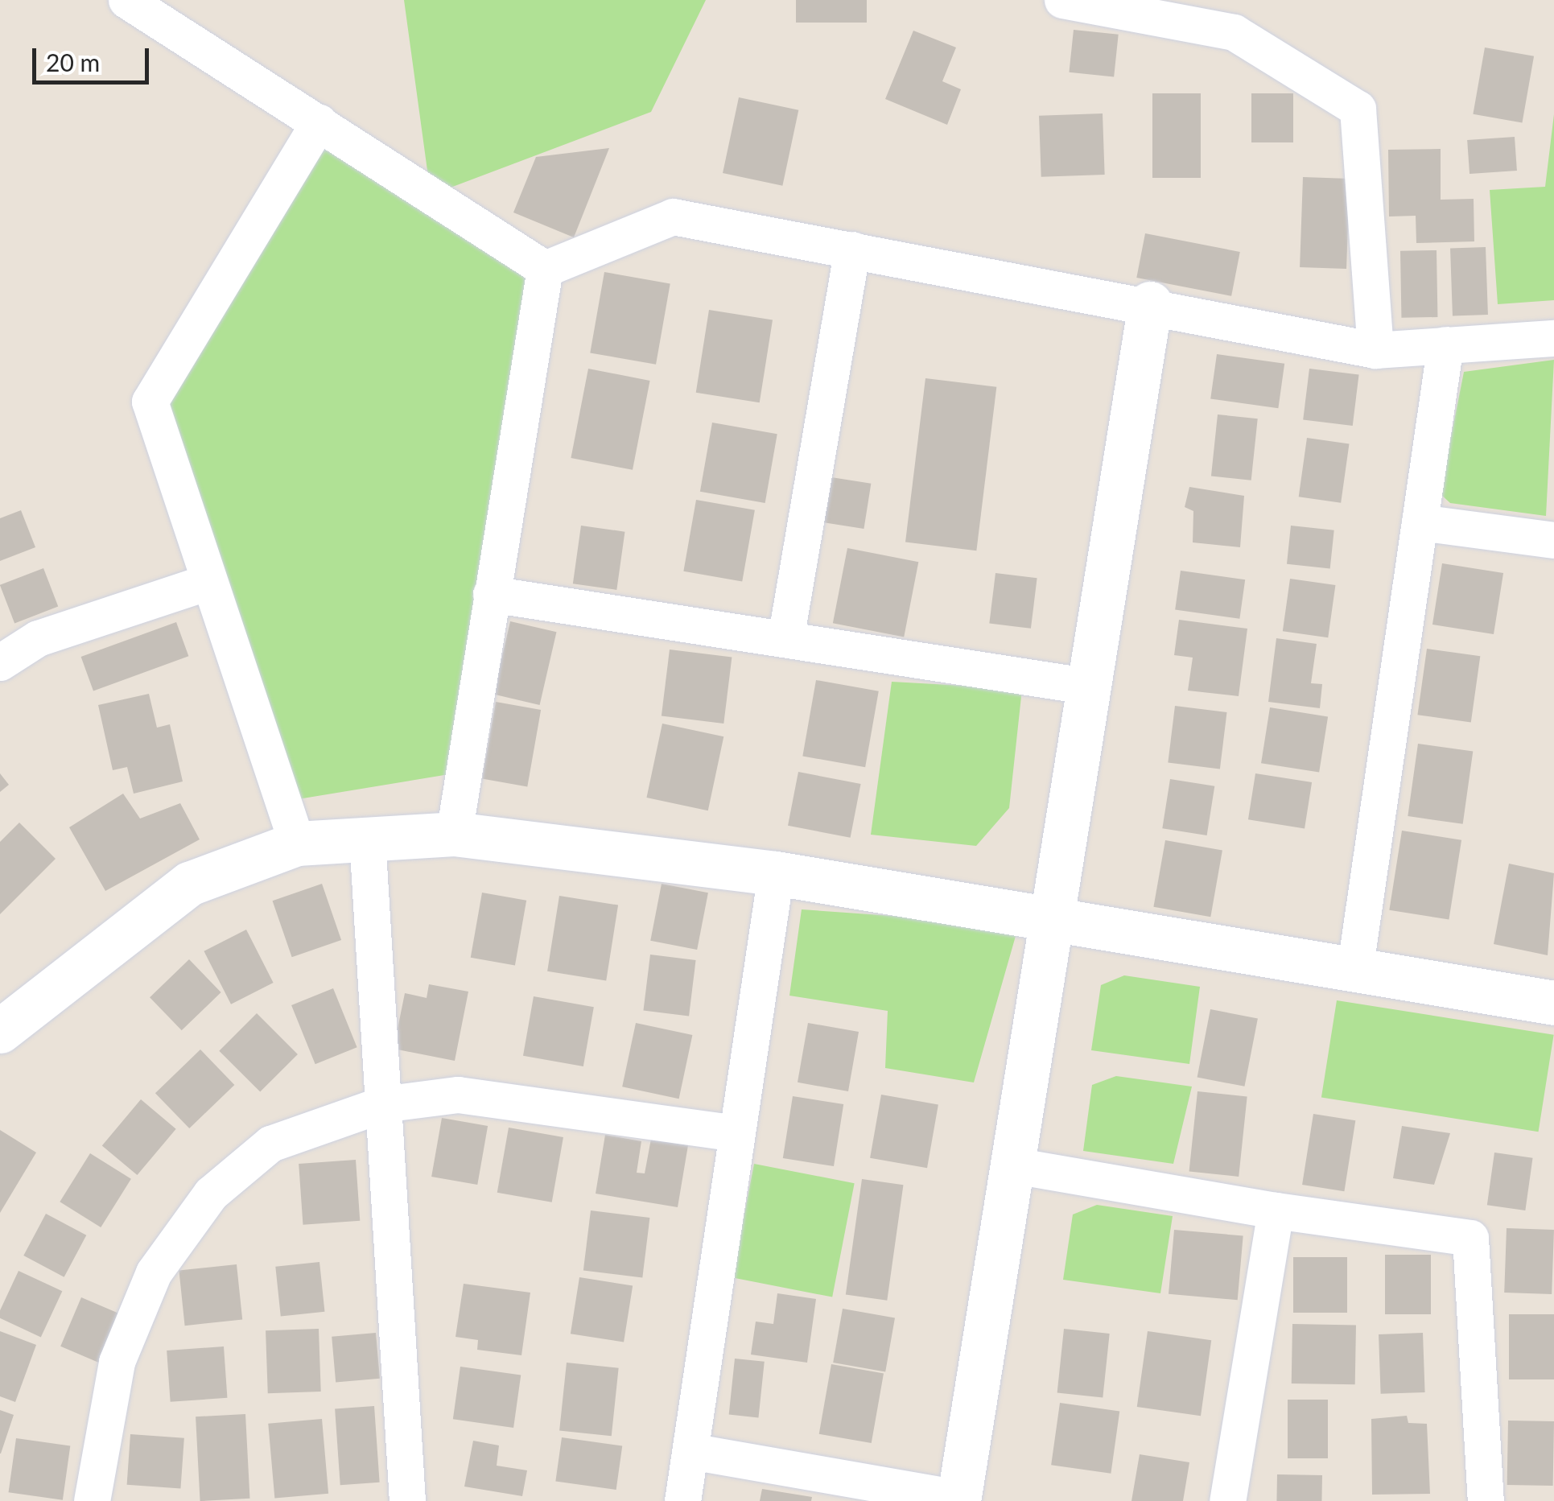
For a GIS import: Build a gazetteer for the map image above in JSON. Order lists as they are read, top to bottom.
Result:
{
  "scale_bar": "20 m"
}
